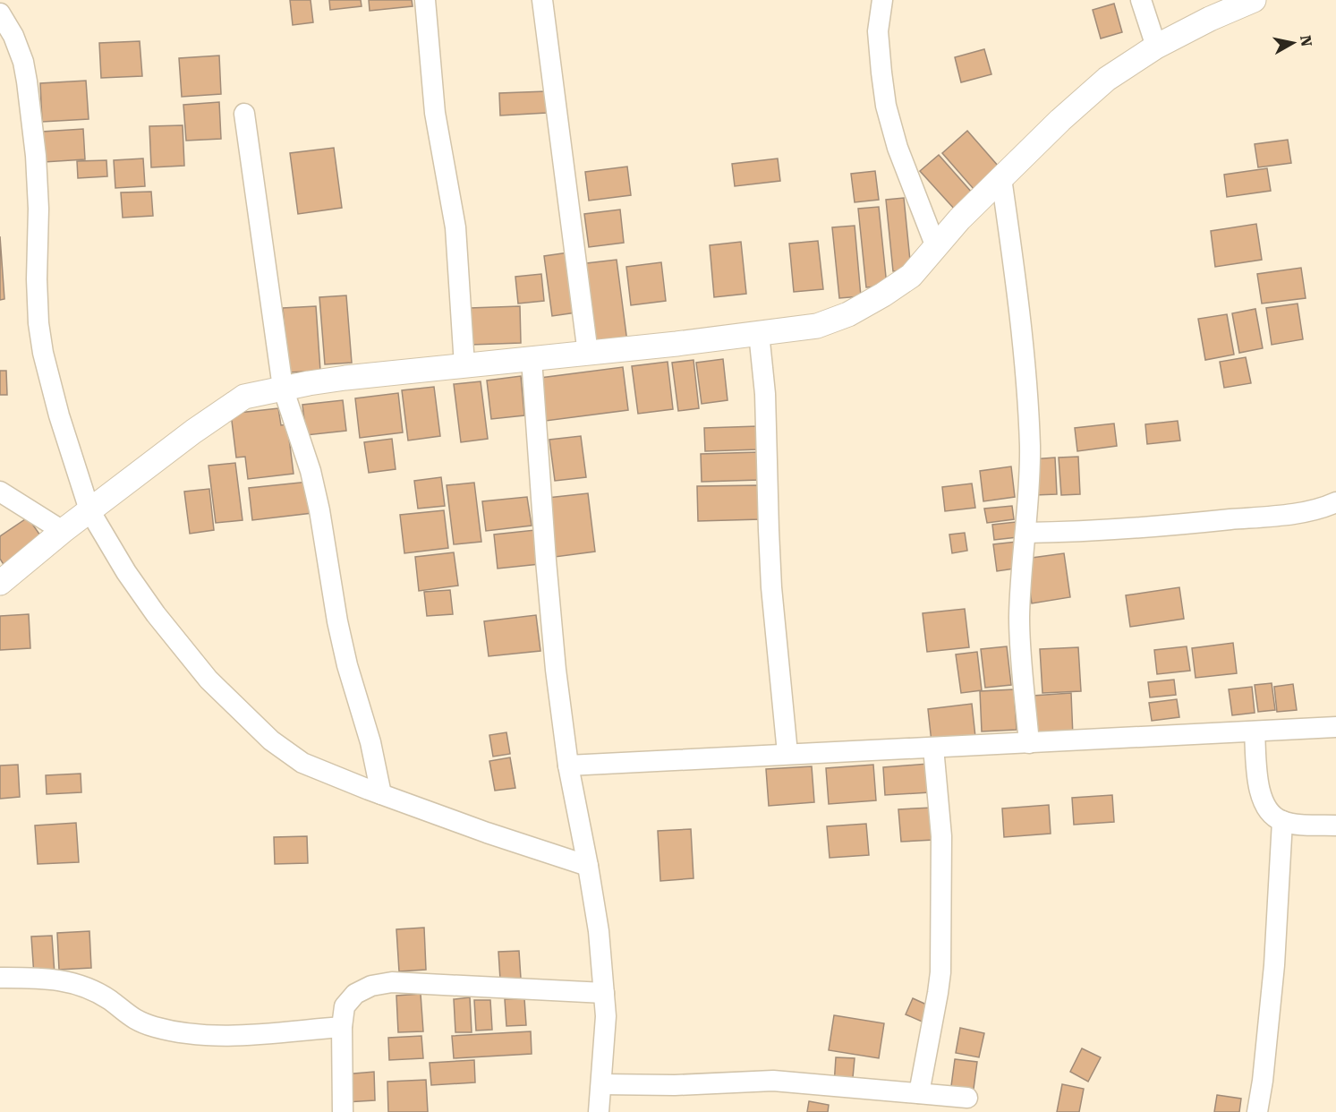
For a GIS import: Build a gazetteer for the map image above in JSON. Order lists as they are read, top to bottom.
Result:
{
  "north": "right"
}
